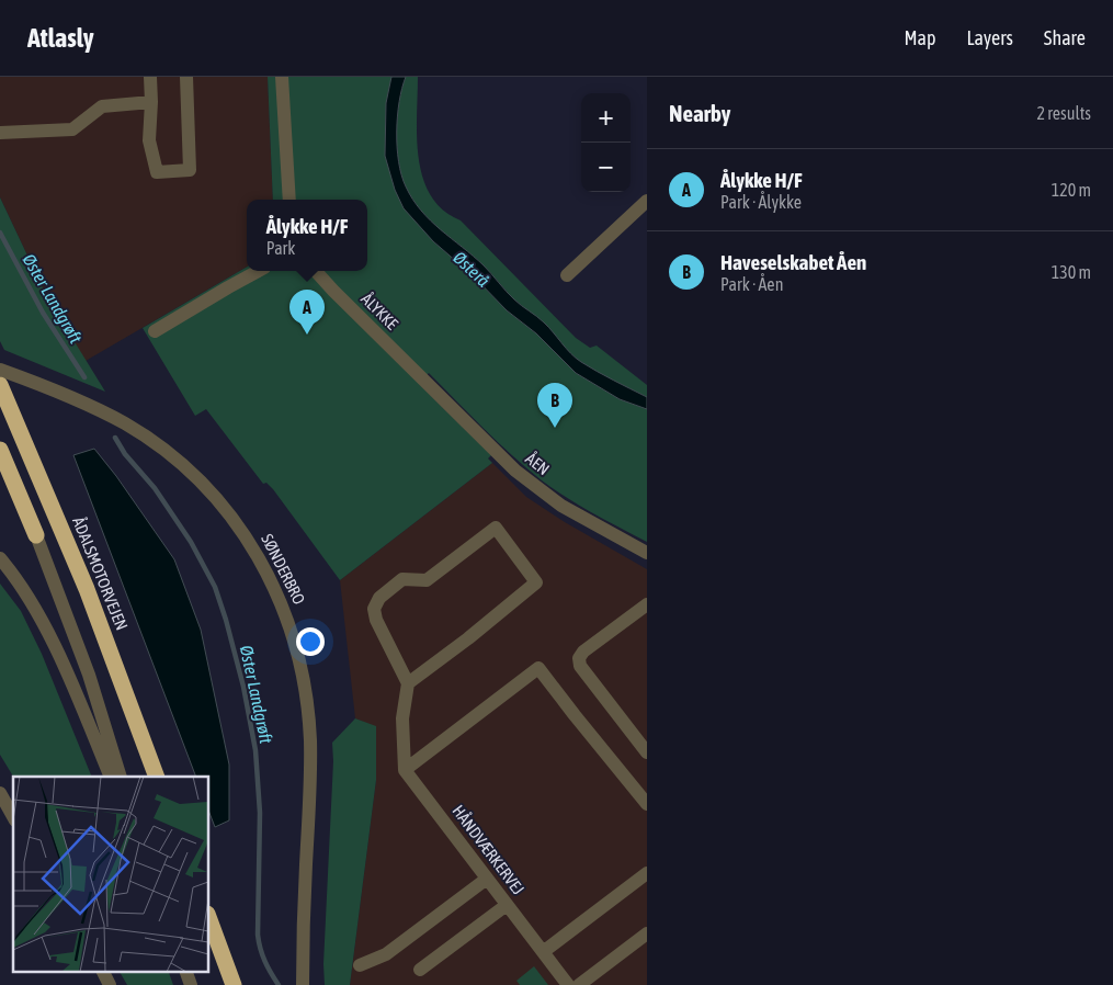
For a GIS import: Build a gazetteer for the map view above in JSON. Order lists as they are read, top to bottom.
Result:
{
  "streets": {
    "highway": ["ÅDALSMOTORVEJEN"],
    "street": [
      "ÅLYKKE",
      "ÅEN",
      "SØNDERBRO",
      "HÅNDVÆRKERVEJ"
    ]
  },
  "crossings": [
    ["ÅLYKKE", "ÅEN"]
  ],
  "water": ["Østerå", "Øster Landgrøft"],
  "page": {
    "header": "Atlasly",
    "nav": ["Map", "Layers", "Share"],
    "heading": ["Nearby", "2 results"],
    "map_buttons": ["+", "−"],
    "list": [
      {
        "mark": "A",
        "name": "Ålykke H/F",
        "note": "Park · Ålykke",
        "value": "120 m"
      },
      {
        "mark": "B",
        "name": "Haveselskabet Åen",
        "note": "Park · Åen",
        "value": "130 m"
      }
    ],
    "popup": ["Ålykke H/F", "Park"],
    "pins": ["A", "B"]
  }
}
